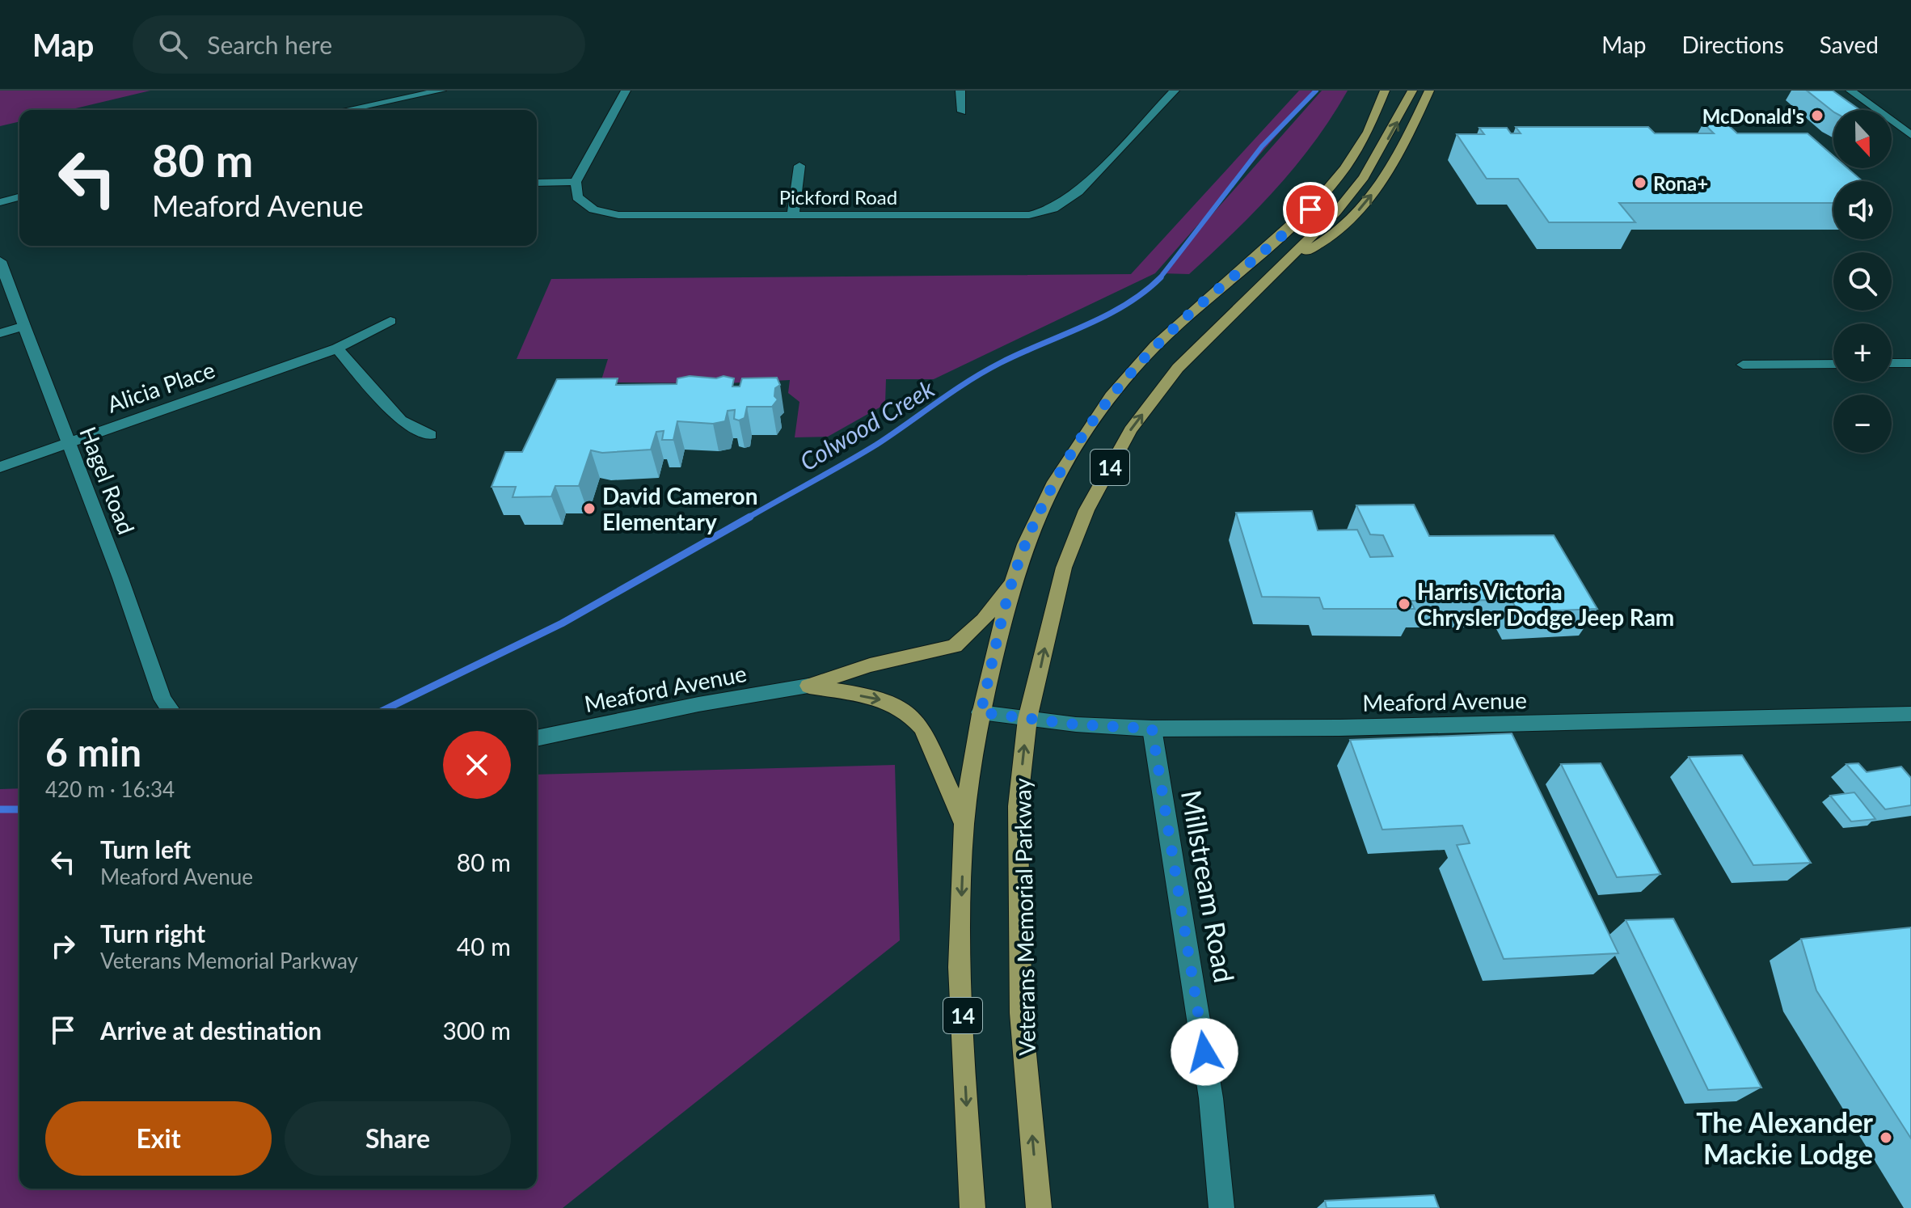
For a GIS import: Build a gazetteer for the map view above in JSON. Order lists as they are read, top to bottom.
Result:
{
  "streets": {
    "main road": ["14", "Veterans Memorial Parkway"],
    "street": [
      "Pickford Road",
      "Alicia Place",
      "Hagel Road",
      "Meaford Avenue",
      "Millstream Road"
    ]
  },
  "crossings": [
    ["Alicia Place", "Hagel Road"],
    ["14", "Meaford Avenue"],
    ["Meaford Avenue", "Millstream Road"],
    ["Meaford Avenue", "Veterans Memorial Parkway"]
  ],
  "water": ["Colwood Creek"],
  "places": [
    "McDonald's",
    "Rona+",
    "David Cameron Elementary",
    "Harris Victoria Chrysler Dodge Jeep Ram",
    "The Alexander Mackie Lodge"
  ],
  "north": "bottom",
  "page": {
    "header": "Map",
    "search": "Search here",
    "nav": ["Map", "Directions", "Saved"],
    "map_buttons": ["+", "−"],
    "turn": ["80 m", "Meaford Avenue"],
    "heading": ["6 min", "420 m · 16:34"],
    "list": [
      {
        "name": "Turn left",
        "note": "Meaford Avenue",
        "value": "80 m"
      },
      {
        "name": "Turn right",
        "note": "Veterans Memorial Parkway",
        "value": "40 m"
      },
      {
        "name": "Arrive at destination",
        "value": "300 m"
      }
    ],
    "buttons": ["Exit", "Share"]
  }
}
